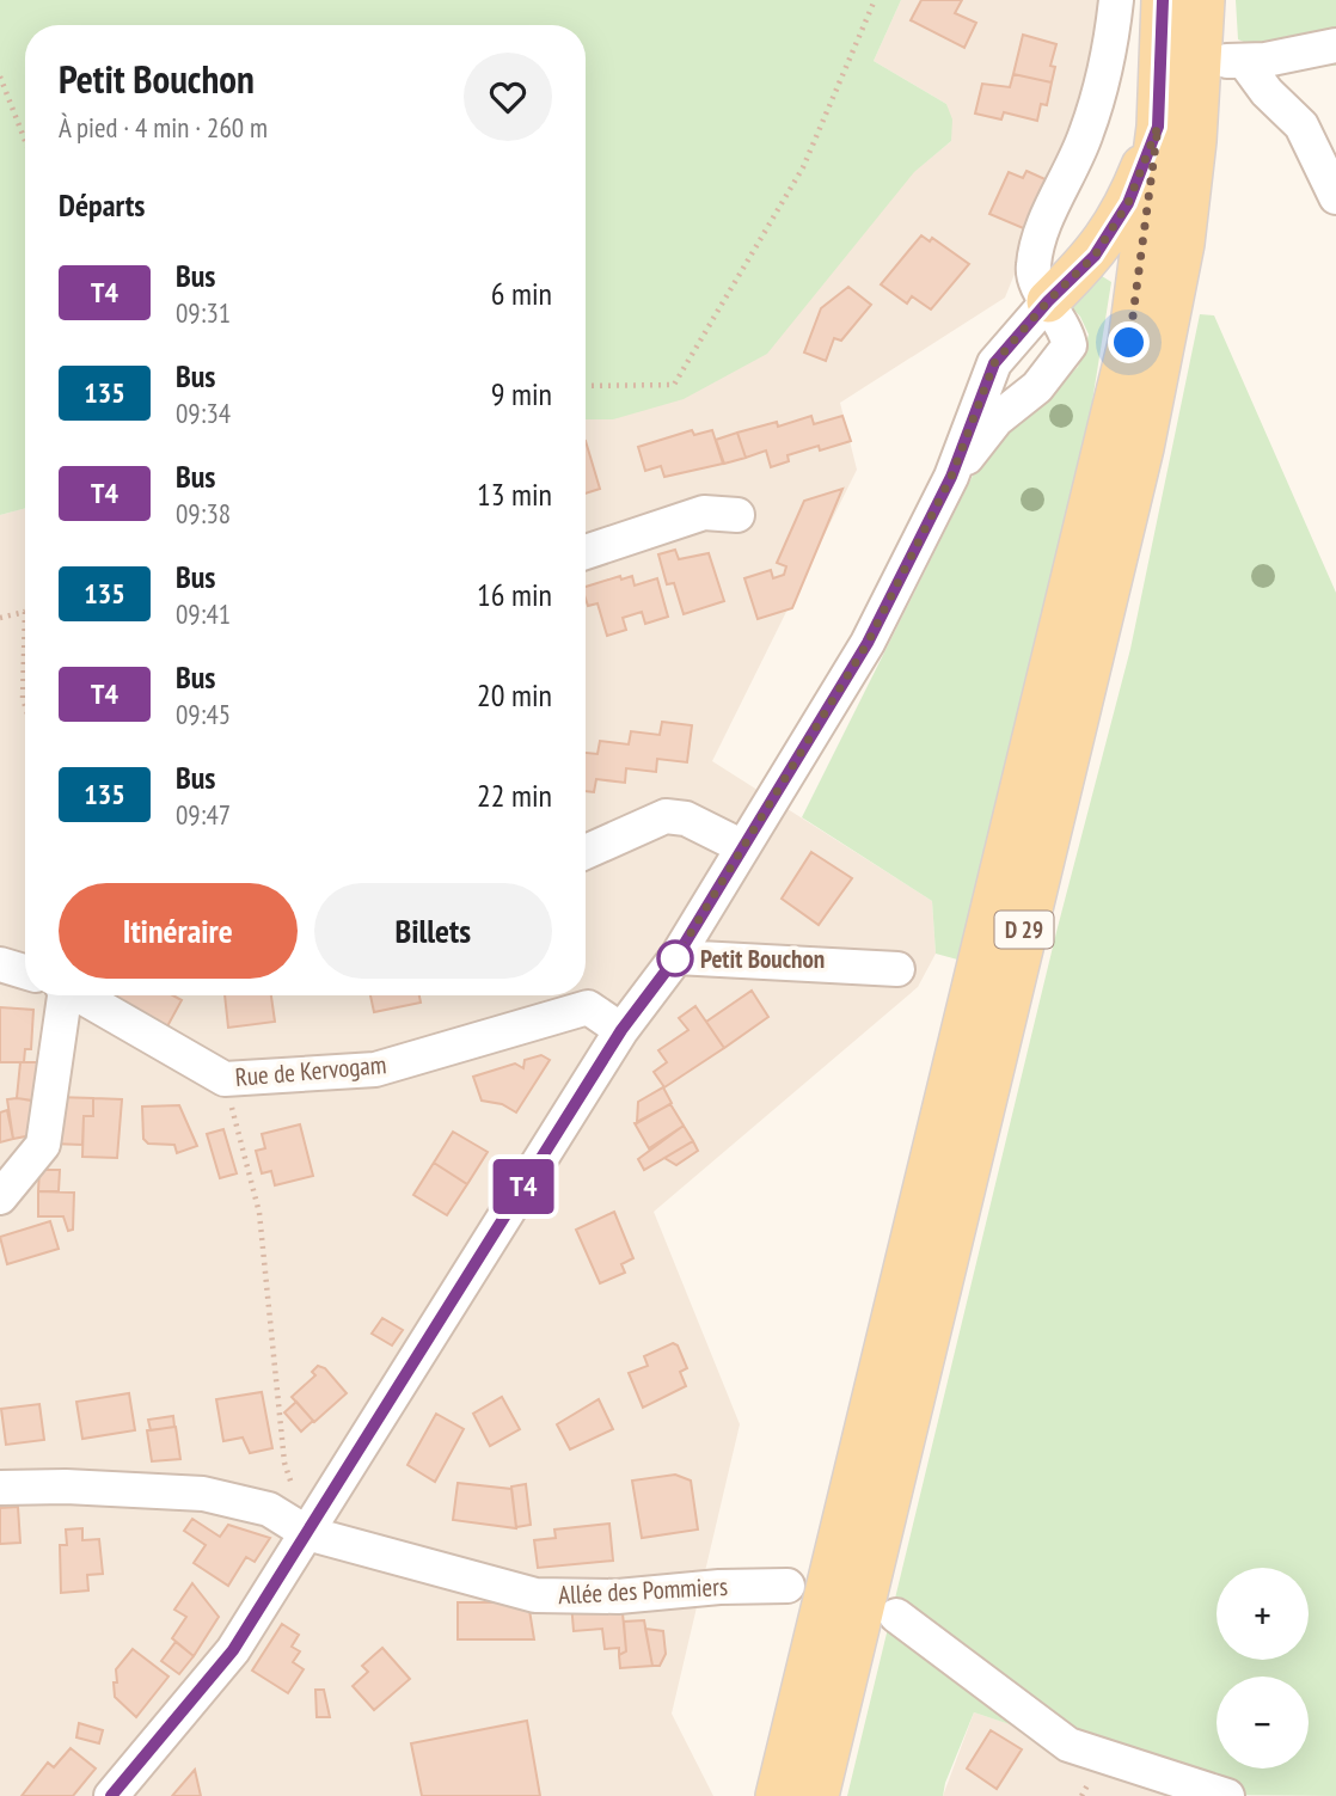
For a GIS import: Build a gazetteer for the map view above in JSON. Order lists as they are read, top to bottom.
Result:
{
  "streets": {
    "main road": ["D 29"],
    "street": ["Rue de Kervogam", "Allée des Pommiers"]
  },
  "places": ["Petit Bouchon"],
  "lines": ["bus line T4"],
  "page": {
    "on_map": "T4",
    "heading": [
      ["Petit Bouchon", "À pied · 4 min · 260 m"],
      "Départs"
    ],
    "list": [
      {
        "mark": "T4",
        "name": "Bus",
        "note": "09:31",
        "value": "6 min"
      },
      {
        "mark": "135",
        "name": "Bus",
        "note": "09:34",
        "value": "9 min"
      },
      {
        "mark": "T4",
        "name": "Bus",
        "note": "09:38",
        "value": "13 min"
      },
      {
        "mark": "135",
        "name": "Bus",
        "note": "09:41",
        "value": "16 min"
      },
      {
        "mark": "T4",
        "name": "Bus",
        "note": "09:45",
        "value": "20 min"
      },
      {
        "mark": "135",
        "name": "Bus",
        "note": "09:47",
        "value": "22 min"
      }
    ],
    "buttons": ["Itinéraire", "Billets"],
    "map_buttons": ["+", "−"]
  }
}
